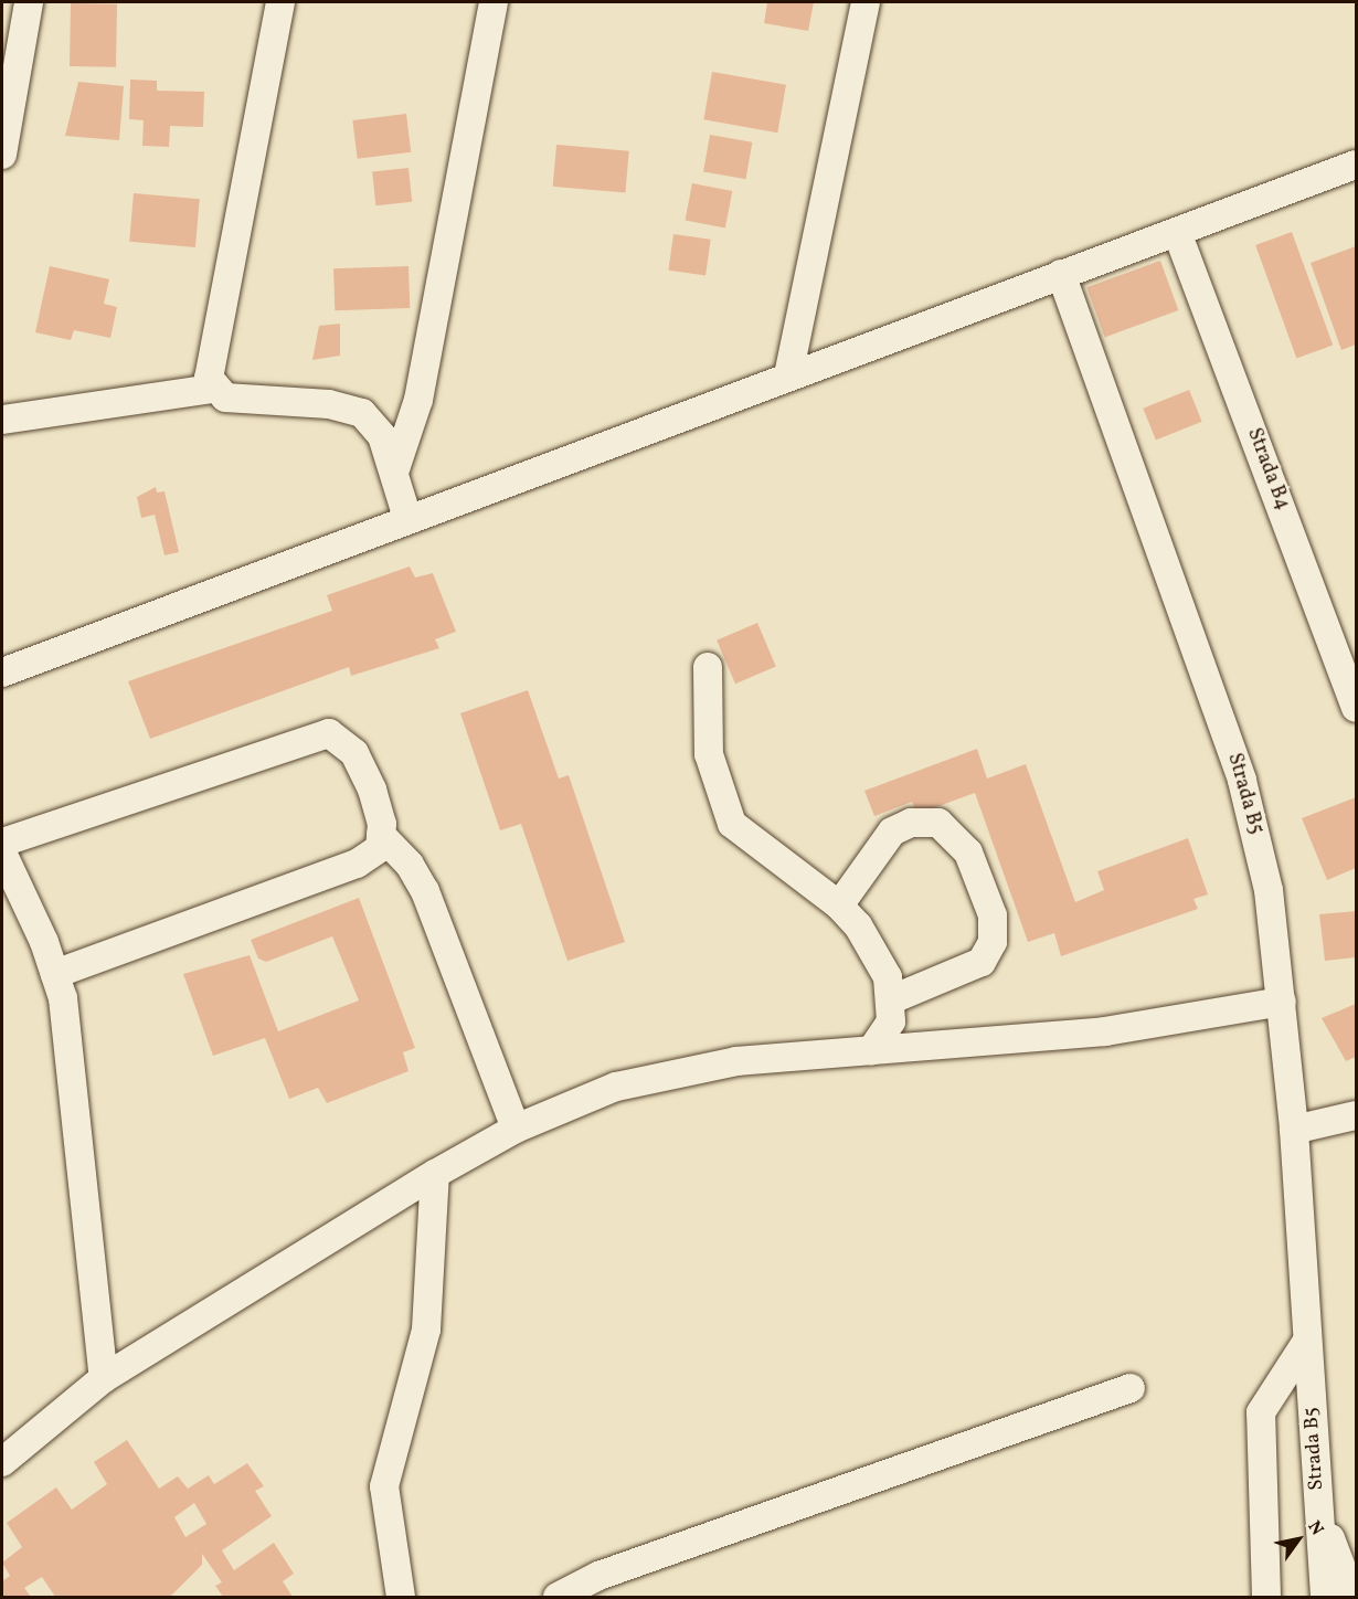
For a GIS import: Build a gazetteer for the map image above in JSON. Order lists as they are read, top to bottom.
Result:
{
  "streets": {
    "street": ["Strada B4", "Strada B5"]
  },
  "north": "top right"
}
